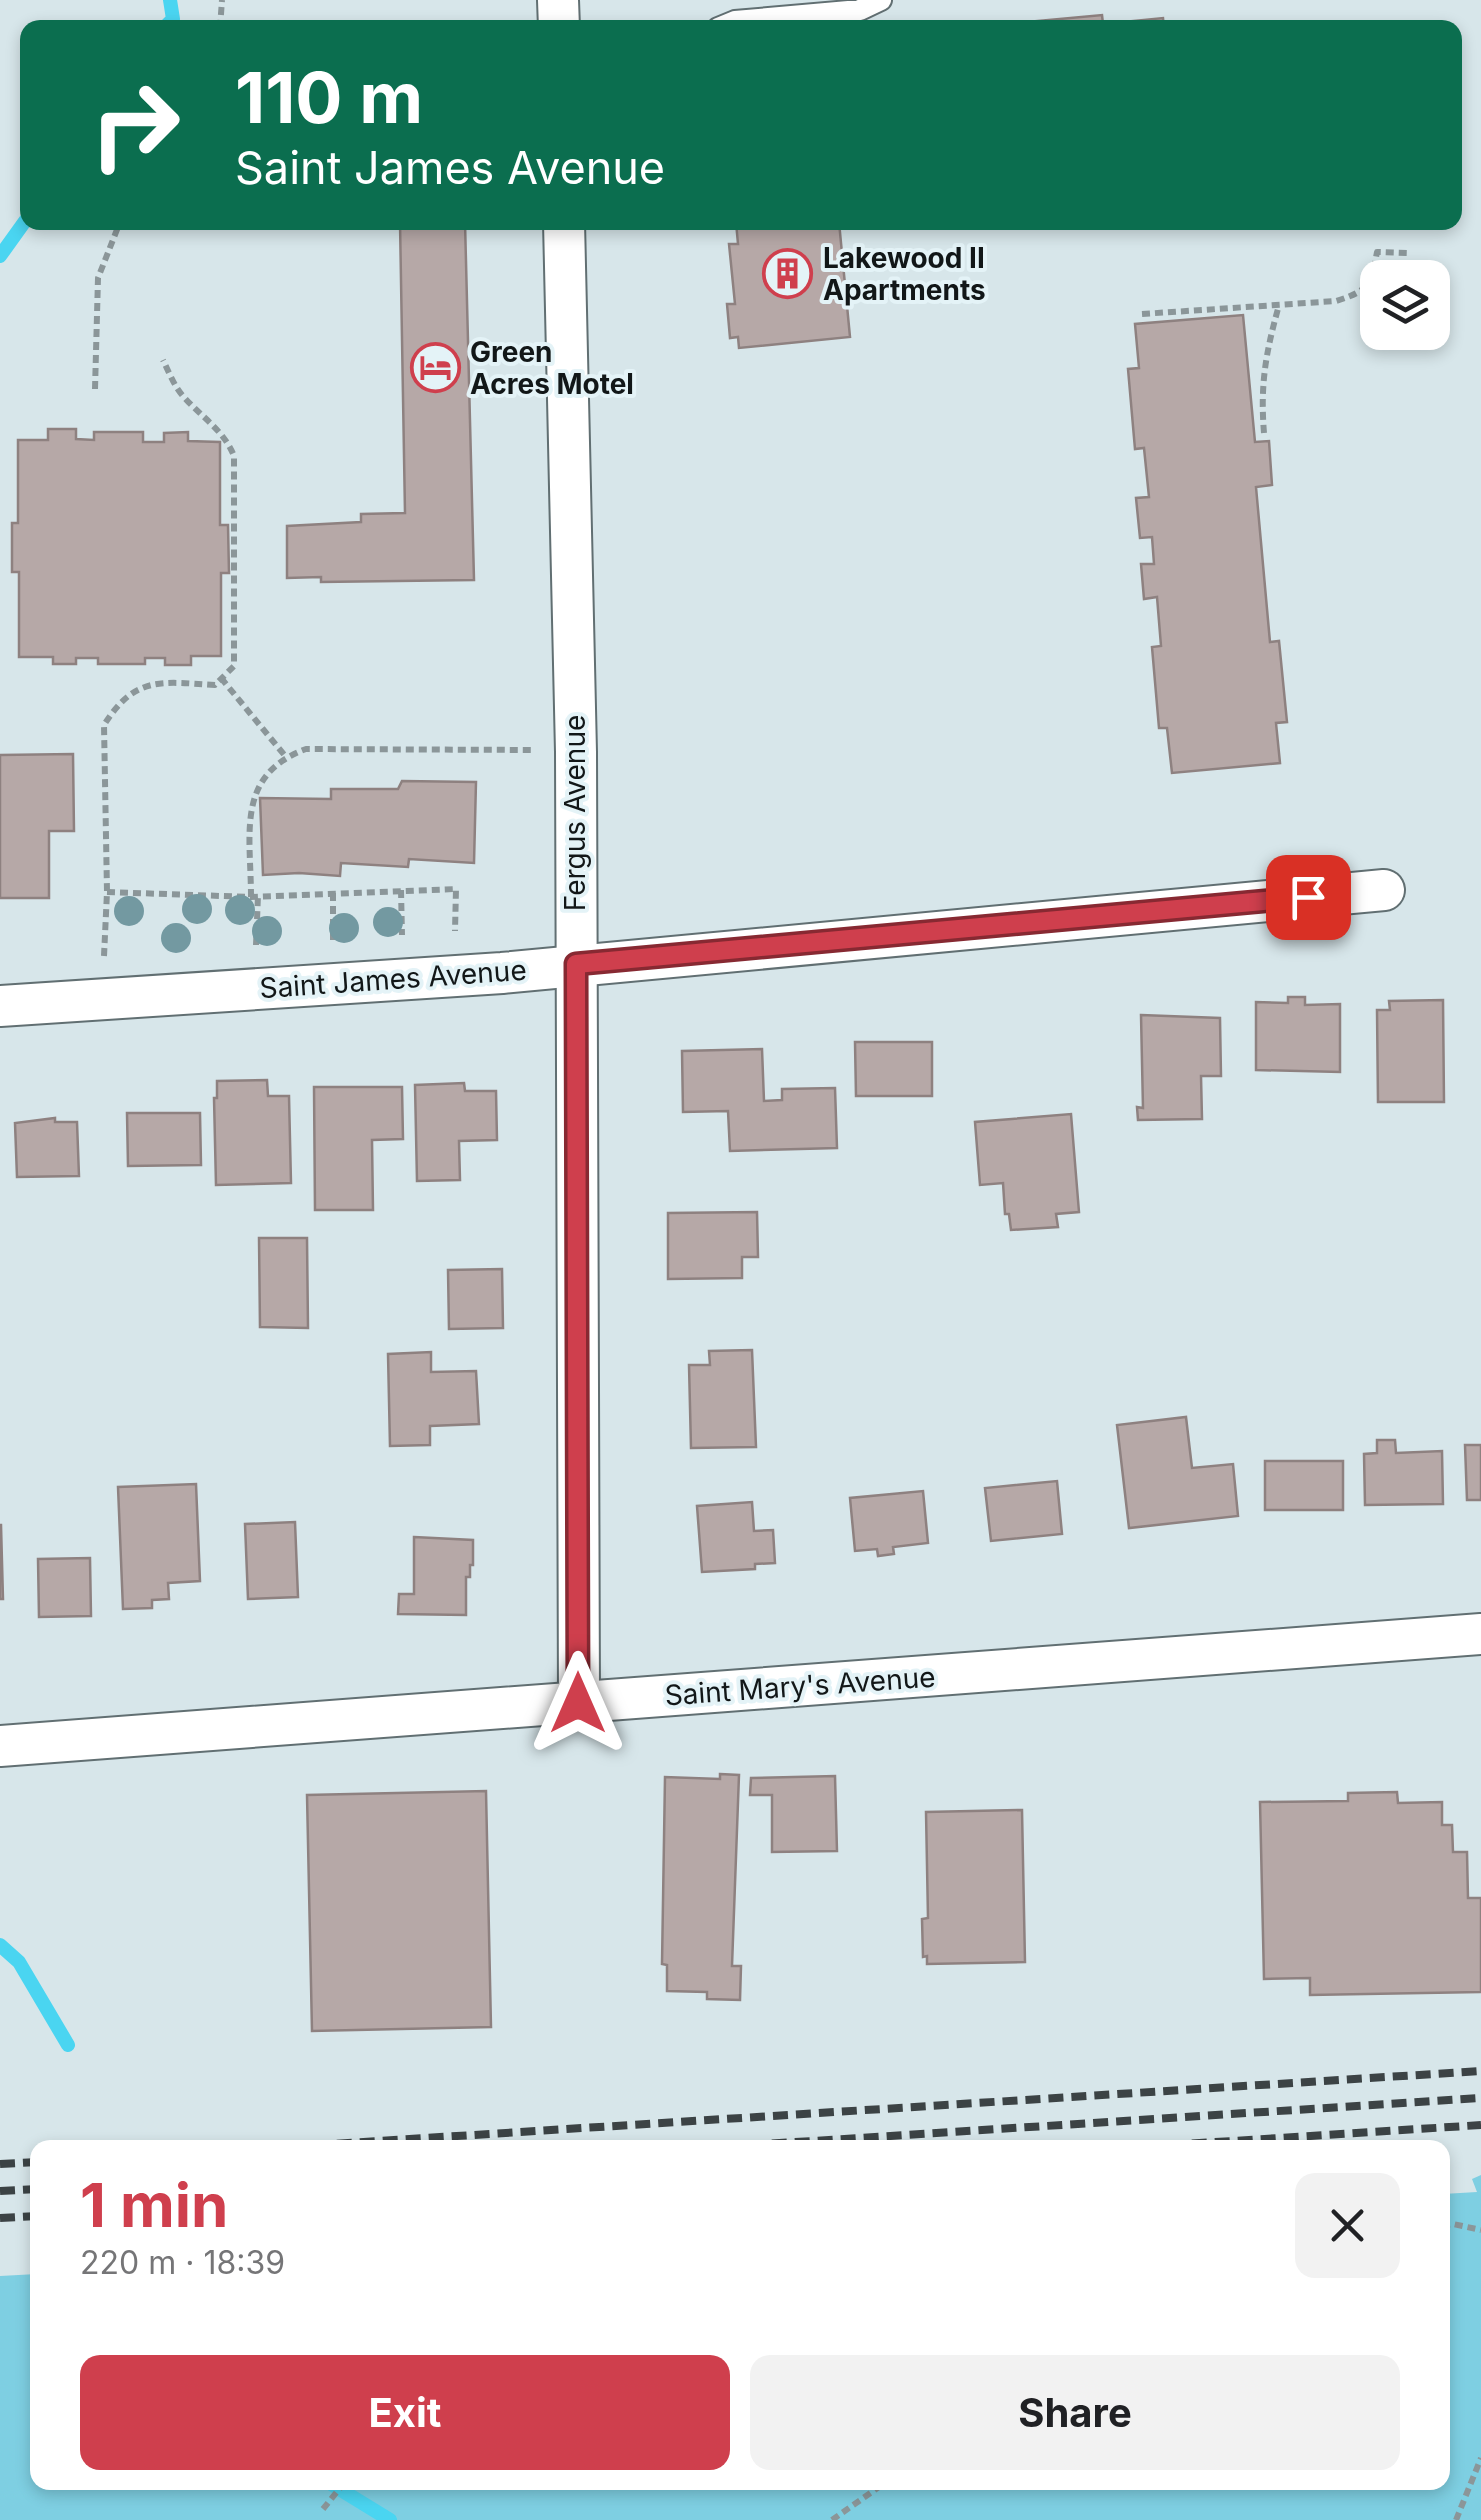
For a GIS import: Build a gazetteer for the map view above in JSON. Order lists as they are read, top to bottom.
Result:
{
  "streets": {
    "street": ["Fergus Avenue", "Saint James Avenue", "Saint Mary's Avenue"]
  },
  "crossings": [
    ["Fergus Avenue", "Saint James Avenue"],
    ["Fergus Avenue", "Saint Mary's Avenue"]
  ],
  "places": {
    "building": ["Lakewood II Apartments"],
    "hotel": ["Green Acres Motel"]
  },
  "page": {
    "turn": ["110 m", "Saint James Avenue"],
    "heading": ["1 min", "220 m · 18:39"],
    "buttons": ["Exit", "Share"]
  }
}
